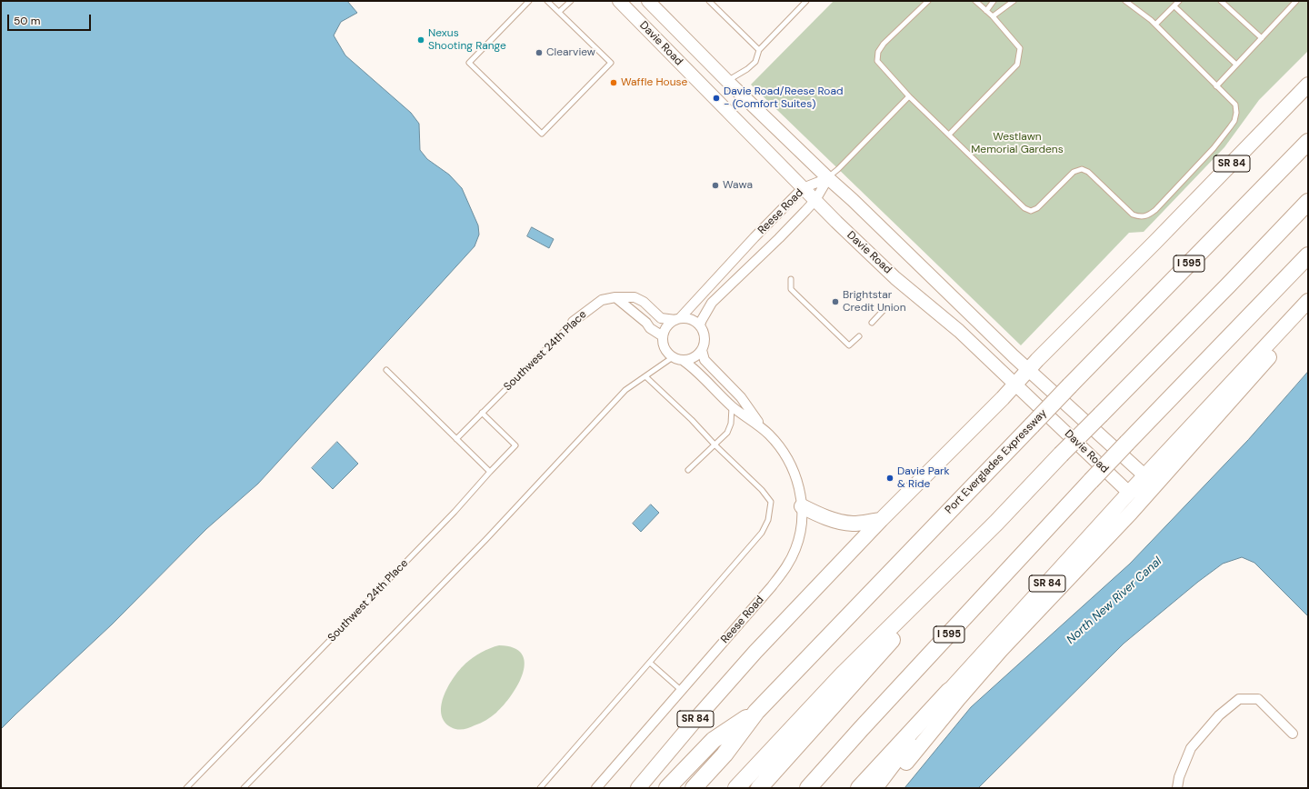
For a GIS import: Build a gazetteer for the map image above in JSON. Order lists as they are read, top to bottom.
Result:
{
  "streets": {
    "highway": ["I 595", "Port Everglades Expressway"],
    "main road": ["Davie Road", "SR 84"],
    "street": ["Reese Road", "Southwest 24th Place"]
  },
  "crossings": [
    ["Davie Road", "SR 84"],
    ["Davie Road", "Reese Road"],
    ["Reese Road", "Southwest 24th Place"]
  ],
  "water": ["North New River Canal"],
  "parks": ["Westlawn Memorial Gardens"],
  "places": [
    "Nexus Shooting Range",
    "Clearview",
    "Waffle House",
    "Davie Road/Reese Road - (Comfort Suites)",
    "Wawa",
    "Brightstar Credit Union",
    "Davie Park & Ride"
  ],
  "scale_bar": "50 m"
}
